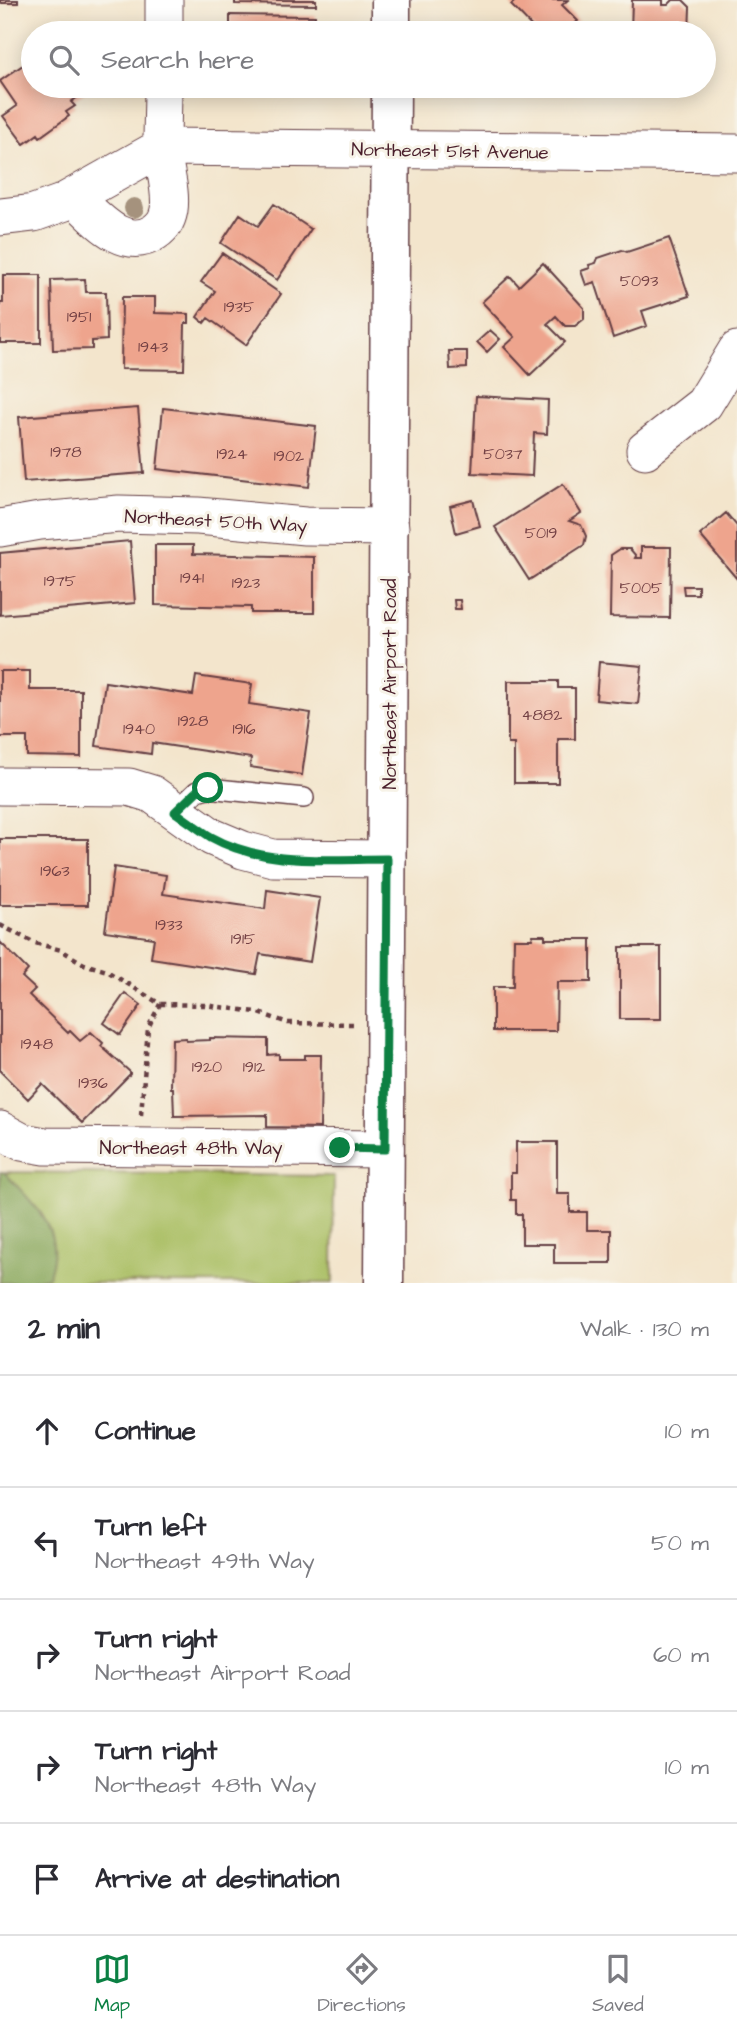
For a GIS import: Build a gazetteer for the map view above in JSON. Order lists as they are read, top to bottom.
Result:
{
  "streets": {
    "street": [
      "Northeast 51st Avenue",
      "Northeast 50th Way",
      "Northeast Airport Road",
      "Northeast 48th Way"
    ]
  },
  "crossings": [
    ["Northeast 51st Avenue", "Northeast Airport Road"],
    ["Northeast 50th Way", "Northeast Airport Road"],
    ["Northeast Airport Road", "Northeast 48th Way"]
  ],
  "house_numbers": [
    "5093",
    "1935",
    "1951",
    "1943",
    "1978",
    "1924",
    "5037",
    "1902",
    "5019",
    "1941",
    "1975",
    "1923",
    "5005",
    "4882",
    "1928",
    "1940",
    "1916",
    "1963",
    "1933",
    "1915",
    "1948",
    "1920",
    "1912",
    "1936"
  ],
  "page": {
    "search": "Search here",
    "heading": ["2 min", "Walk · 130 m"],
    "list": [
      ["Continue", "10 m"],
      ["Turn left", "Northeast 49th Way", "50 m"],
      ["Turn right", "Northeast Airport Road", "60 m"],
      ["Turn right", "Northeast 48th Way", "10 m"],
      "Arrive at destination"
    ],
    "nav": ["Map", "Directions", "Saved"]
  }
}
